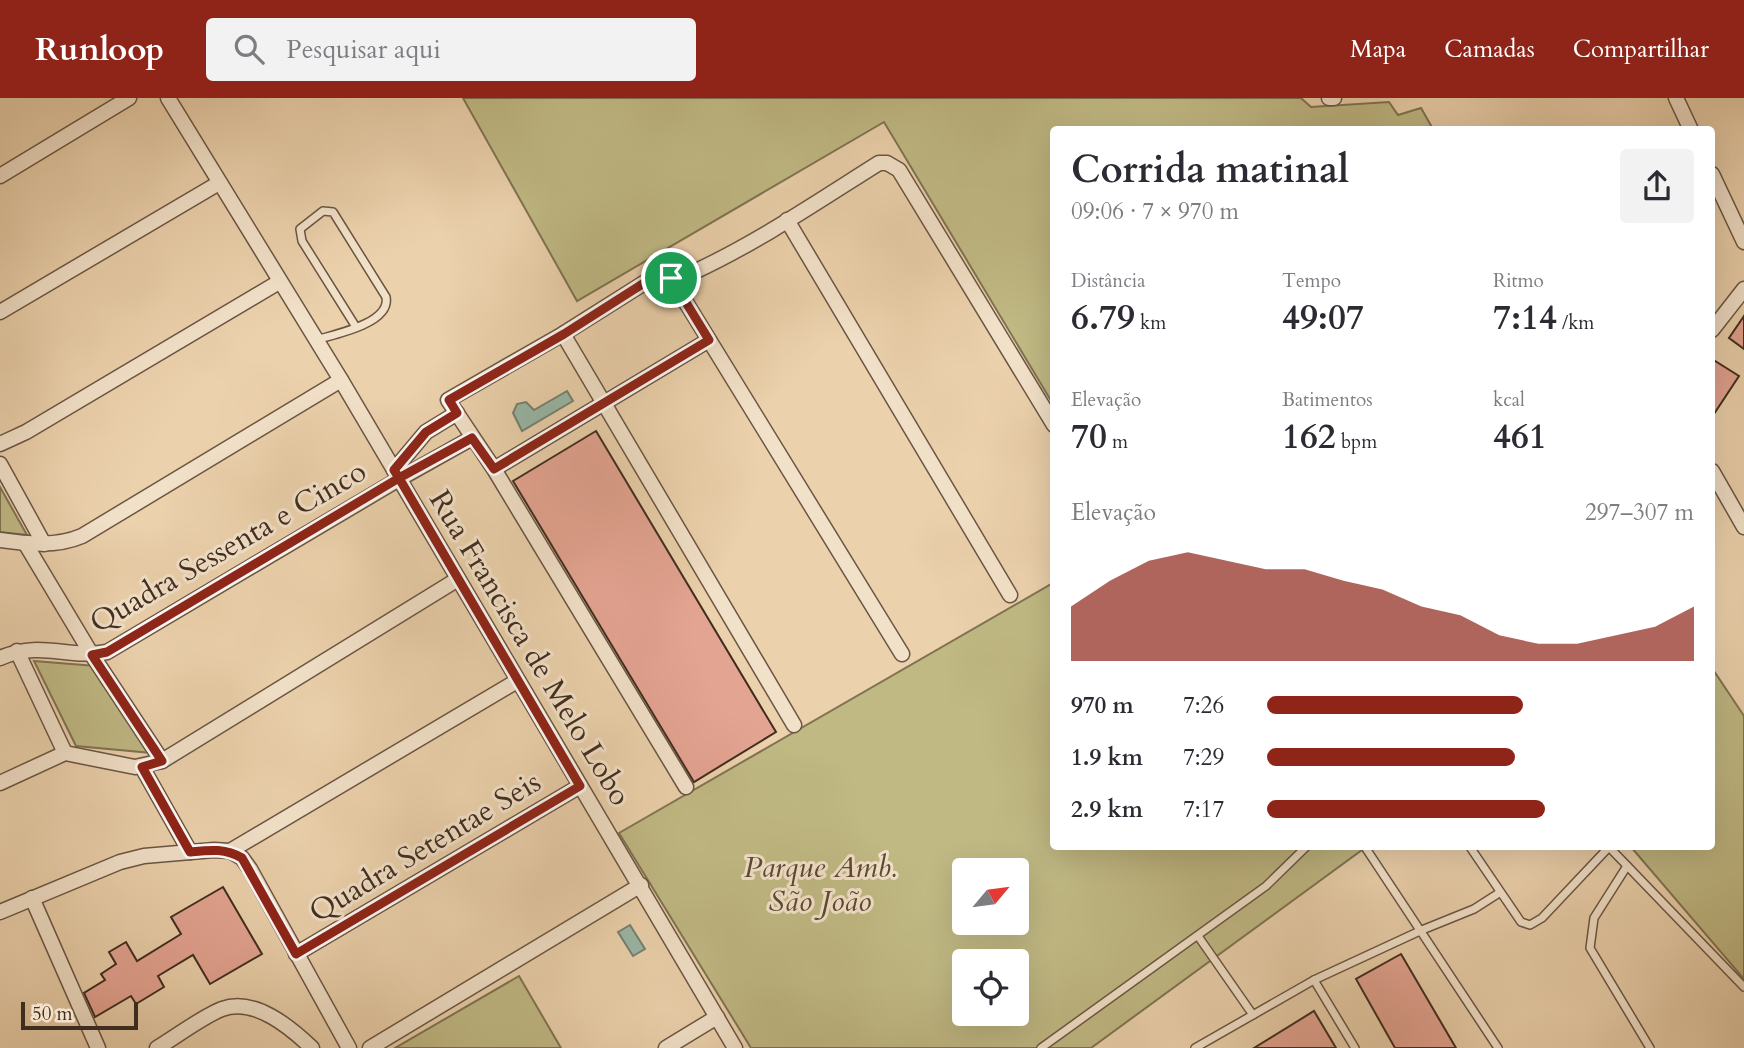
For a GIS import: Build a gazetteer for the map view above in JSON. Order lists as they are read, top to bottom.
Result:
{
  "streets": {
    "street": ["Quadra Sessenta e Cinco", "Rua Francisca de Melo Lobo", "Quadra Setentae Seis"]
  },
  "crossings": [
    ["Quadra Sessenta e Cinco", "Rua Francisca de Melo Lobo"],
    ["Rua Francisca de Melo Lobo", "Quadra Setentae Seis"]
  ],
  "parks": ["Parque Amb. São João"],
  "scale_bar": "50 m",
  "north": "top right",
  "page": {
    "header": "Runloop",
    "search": "Pesquisar aqui",
    "nav": ["Mapa", "Camadas", "Compartilhar"],
    "heading": ["Corrida matinal", "09:06 · 7 × 970 m"],
    "stats": [
      ["Distância", "6.79 km"],
      ["Tempo", "49:07"],
      ["Ritmo", "7:14 /km"],
      ["Elevação", "70 m"],
      ["Batimentos", "162 bpm"],
      ["kcal", "461"]
    ],
    "chart": ["Elevação", "297–307 m"],
    "list": [
      {
        "name": "970 m",
        "note": "7:26"
      },
      {
        "name": "1.9 km",
        "note": "7:29"
      },
      {
        "name": "2.9 km",
        "note": "7:17"
      }
    ],
    "scale": "50 m"
  }
}
